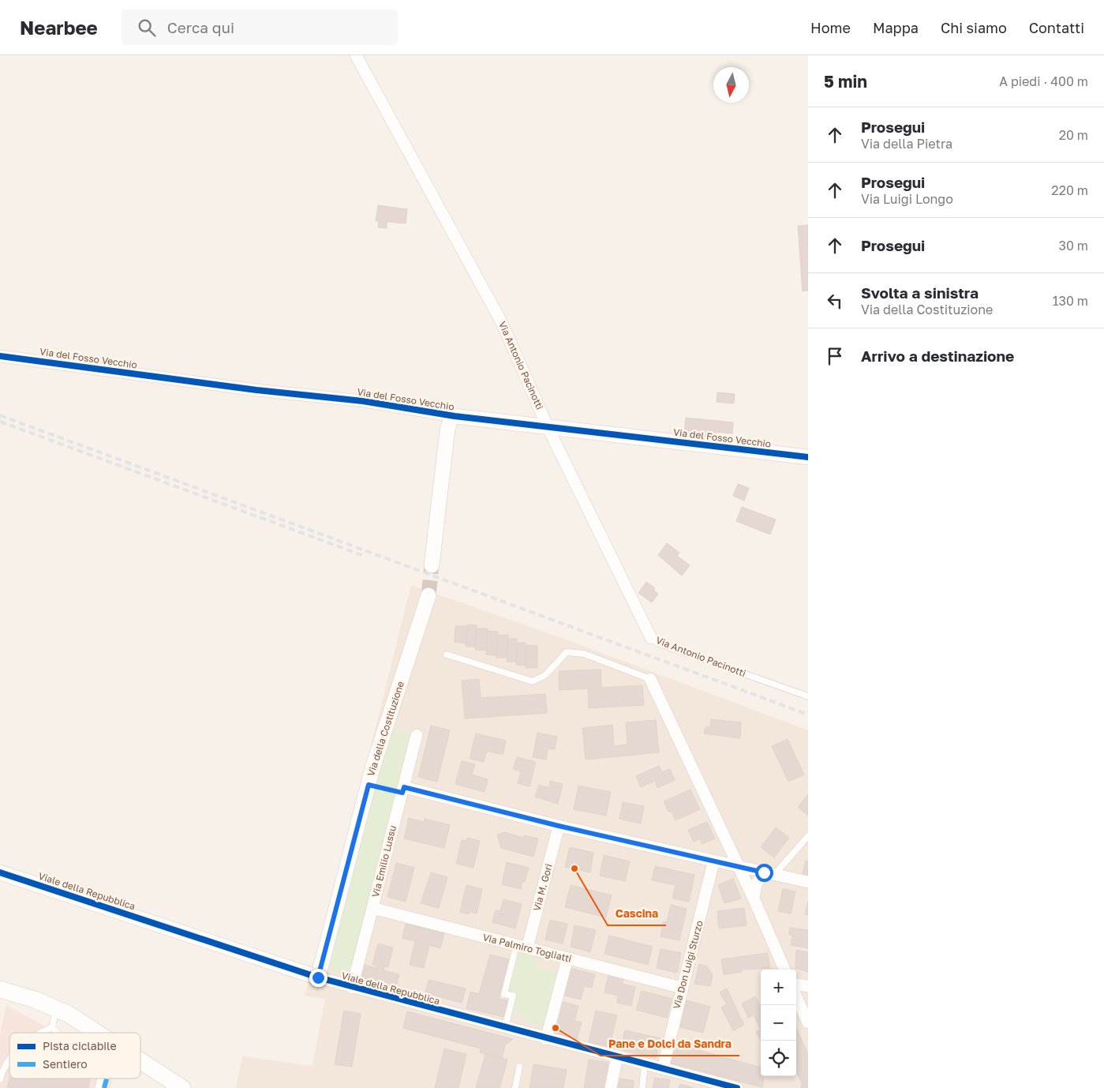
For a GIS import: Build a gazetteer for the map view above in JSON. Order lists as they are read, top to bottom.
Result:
{
  "streets": {
    "street": [
      "Via del Fosso Vecchio",
      "Via Antonio Pacinotti",
      "Via della Costituzione",
      "Via Emilio Lussu",
      "Via M. Gori",
      "Viale della Repubblica",
      "Via Palmiro Togliatti",
      "Via Don Luigi Sturzo"
    ]
  },
  "crossings": [
    ["Via del Fosso Vecchio", "Via Antonio Pacinotti"],
    ["Via della Costituzione", "Viale della Repubblica"],
    ["Via Emilio Lussu", "Viale della Repubblica"],
    ["Via Emilio Lussu", "Via Palmiro Togliatti"],
    ["Via M. Gori", "Viale della Repubblica"],
    ["Via M. Gori", "Via Palmiro Togliatti"],
    ["Viale della Repubblica", "Via Don Luigi Sturzo"],
    ["Via Palmiro Togliatti", "Via Don Luigi Sturzo"]
  ],
  "places": ["Cascina", "Pane e Dolci da Sandra"],
  "legend": ["Pista ciclabile", "Sentiero"],
  "north": "bottom",
  "page": {
    "header": "Nearbee",
    "search": "Cerca qui",
    "nav": [
      "Home",
      "Mappa",
      "Chi siamo",
      "Contatti"
    ],
    "heading": ["5 min", "A piedi · 400 m"],
    "list": [
      ["Prosegui", "Via della Pietra", "20 m"],
      ["Prosegui", "Via Luigi Longo", "220 m"],
      ["Prosegui", "30 m"],
      ["Svolta a sinistra", "Via della Costituzione", "130 m"],
      "Arrivo a destinazione"
    ],
    "map_buttons": ["+", "−"]
  }
}
